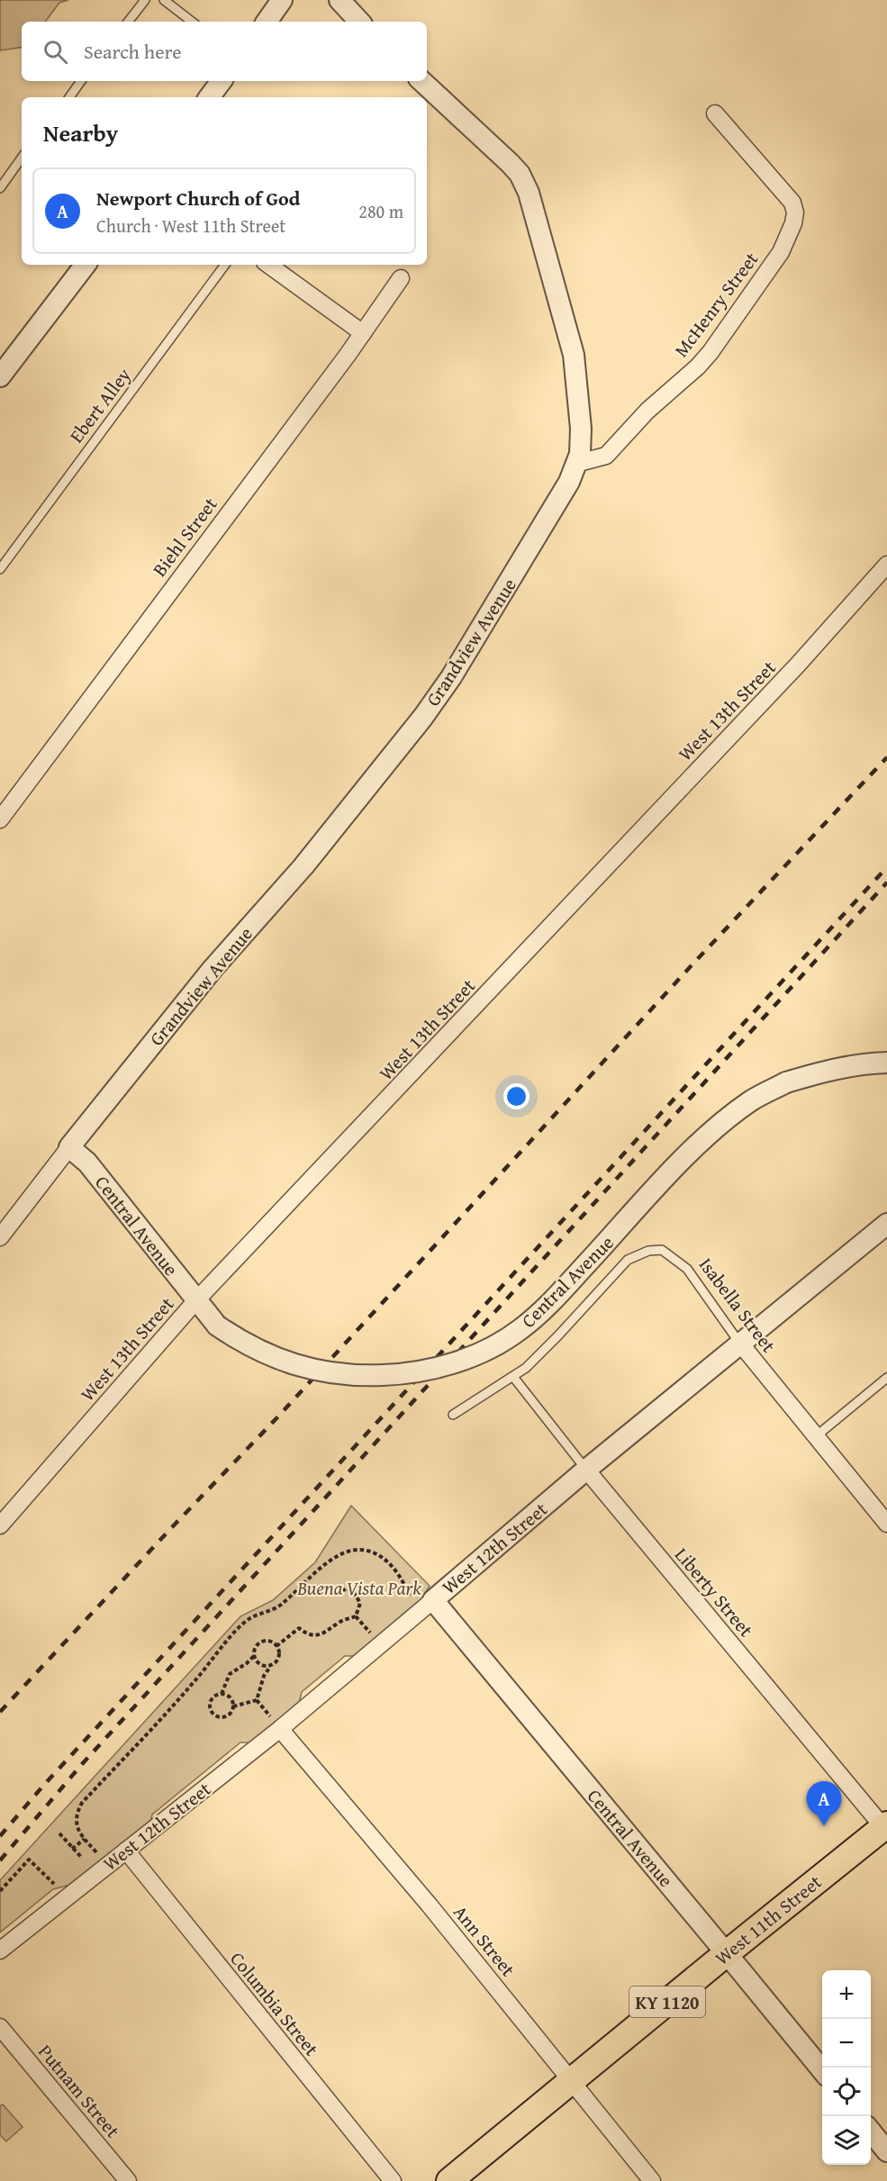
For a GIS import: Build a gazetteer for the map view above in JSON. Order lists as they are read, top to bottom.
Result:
{
  "streets": {
    "main road": ["West 11th Street", "KY 1120"],
    "street": [
      "McHenry Street",
      "Biehl Street",
      "Grandview Avenue",
      "West 13th Street",
      "Central Avenue",
      "Isabella Street",
      "West 12th Street",
      "Liberty Street",
      "Ann Street",
      "Columbia Street",
      "Putnam Street"
    ],
    "lane": ["Ebert Alley"]
  },
  "crossings": [
    ["McHenry Street", "Grandview Avenue"],
    ["Grandview Avenue", "Central Avenue"],
    ["West 13th Street", "Central Avenue"],
    ["Central Avenue", "West 12th Street"],
    ["Central Avenue", "West 11th Street"],
    ["Isabella Street", "West 12th Street"],
    ["Isabella Street", "Liberty Street"],
    ["West 12th Street", "Liberty Street"],
    ["West 12th Street", "Ann Street"],
    ["West 12th Street", "Columbia Street"],
    ["Liberty Street", "West 11th Street"],
    ["West 11th Street", "Ann Street"]
  ],
  "parks": ["Buena Vista Park"],
  "page": {
    "search": "Search here",
    "heading": "Nearby",
    "list": [
      {
        "mark": "A",
        "name": "Newport Church of God",
        "note": "Church · West 11th Street",
        "value": "280 m"
      }
    ],
    "pins": "A",
    "map_buttons": ["+", "−"]
  }
}
